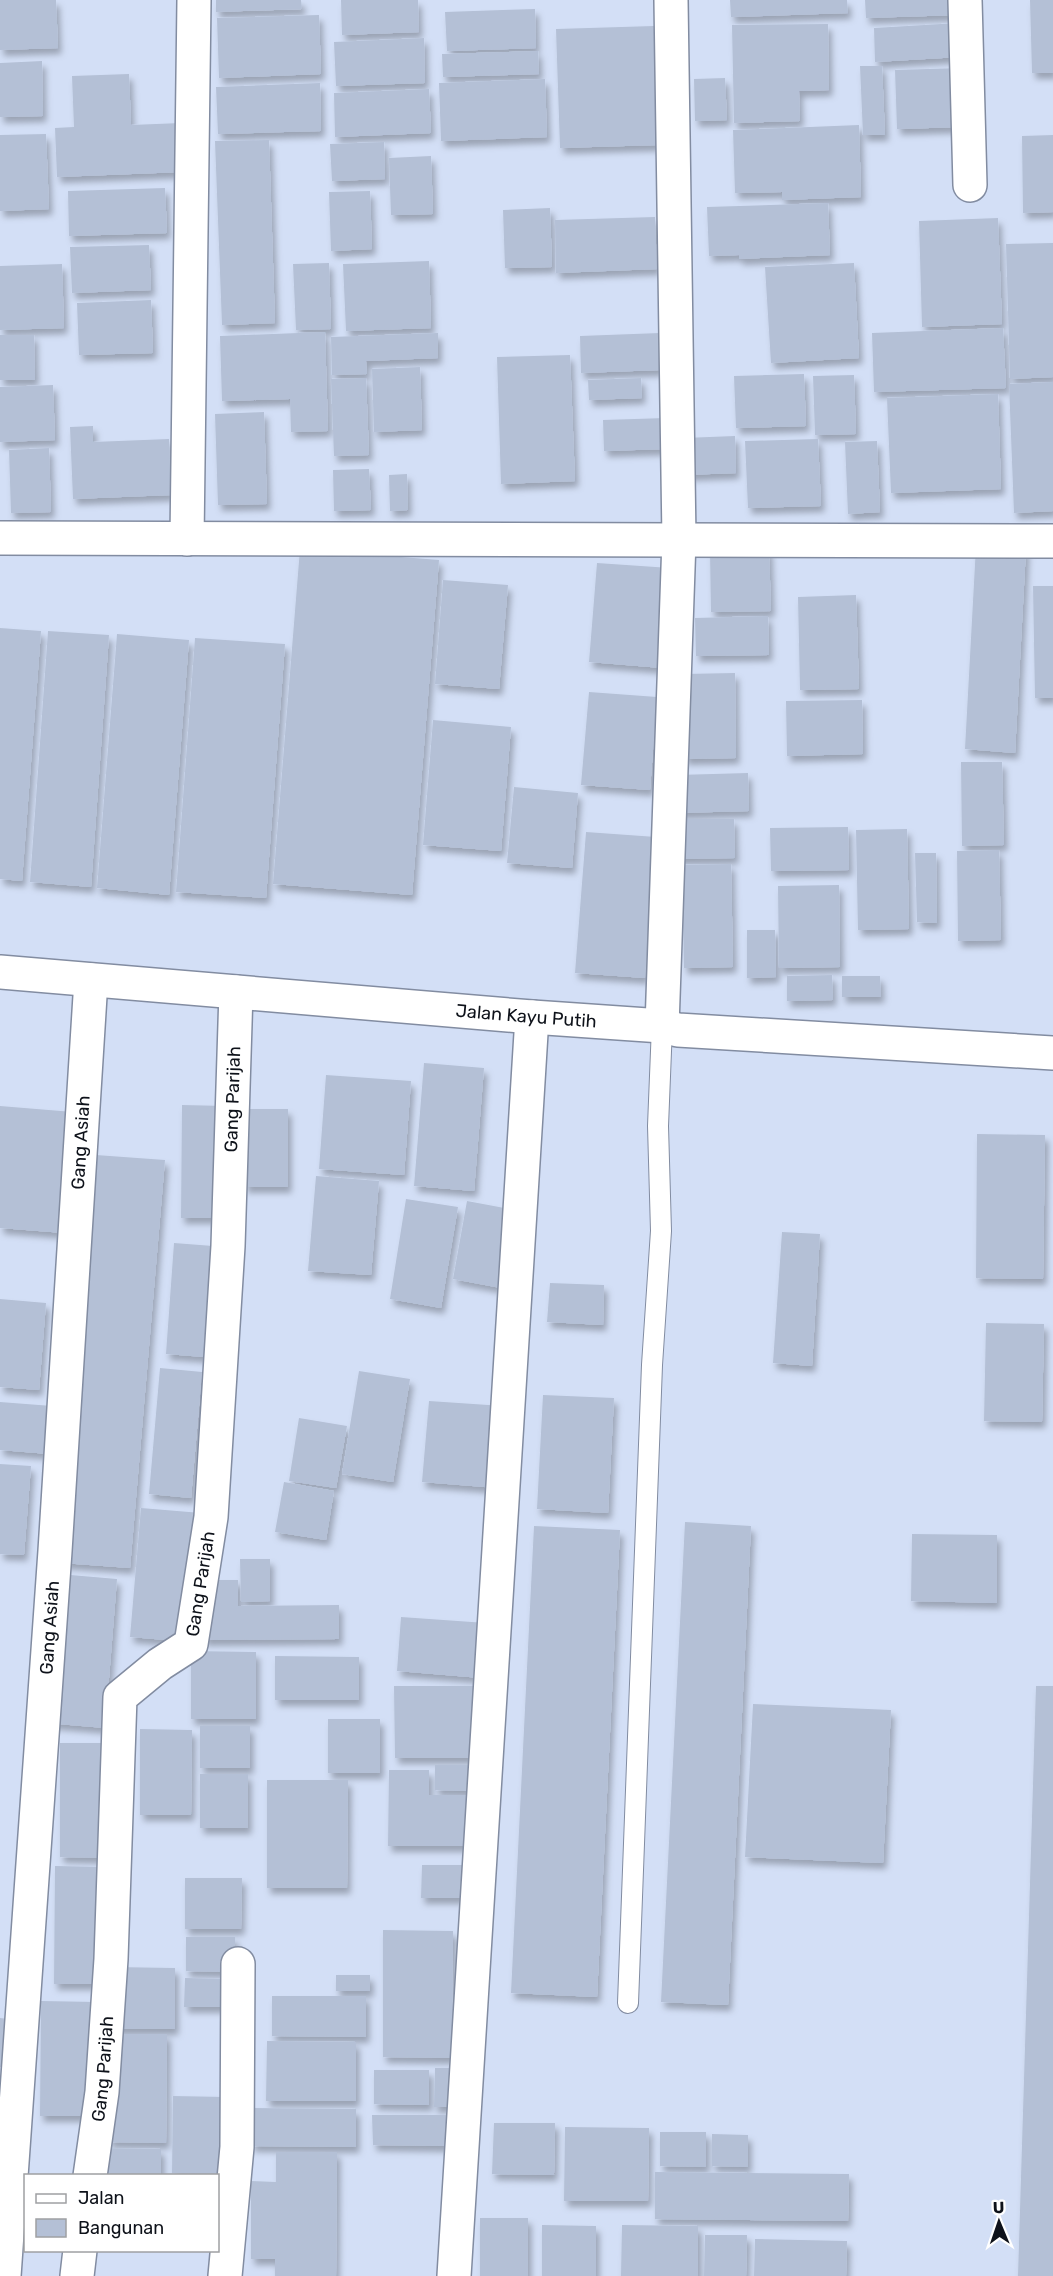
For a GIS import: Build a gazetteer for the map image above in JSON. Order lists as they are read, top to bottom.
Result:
{
  "streets": {
    "street": ["Jalan Kayu Putih", "Gang Parijah", "Gang Asiah"]
  },
  "crossings": [
    ["Jalan Kayu Putih", "Gang Parijah"],
    ["Jalan Kayu Putih", "Gang Asiah"]
  ],
  "legend": ["Jalan", "Bangunan"],
  "north": "top"
}
